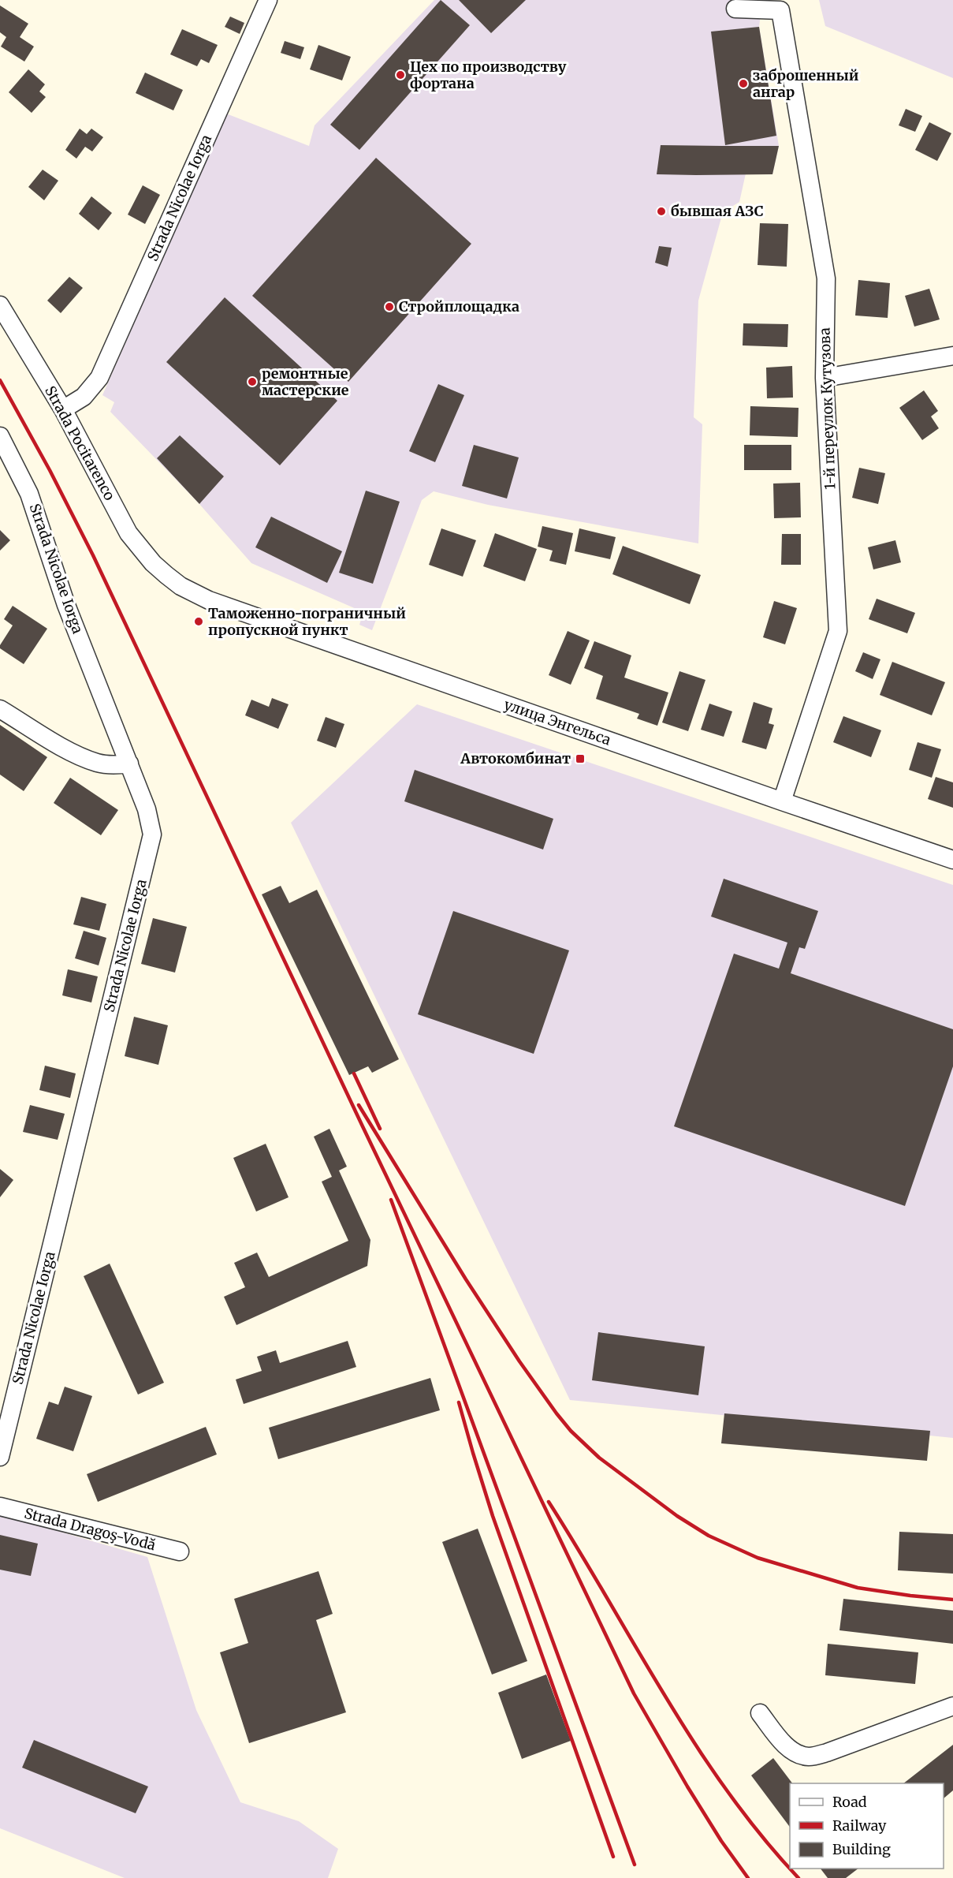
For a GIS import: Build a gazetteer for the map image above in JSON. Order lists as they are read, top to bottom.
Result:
{
  "streets": {
    "street": [
      "Strada Nicolae Iorga",
      "1-й переулок Кутузова",
      "Strada Pocitarenco",
      "улица Энгельса",
      "Strada Dragoş-Vodă"
    ]
  },
  "crossings": [
    ["Strada Nicolae Iorga", "Strada Pocitarenco"],
    ["1-й переулок Кутузова", "улица Энгельса"],
    ["Strada Pocitarenco", "улица Энгельса"]
  ],
  "places": {
    "other": [
      "Цех по производству фортана",
      "заброшенный ангар",
      "бывшая АЗС",
      "Стройплощадка",
      "ремонтные мастерские",
      "Таможенно-пограничный пропускной пункт"
    ],
    "transit": ["Автокомбинат"]
  },
  "legend": ["Road", "Railway", "Building"]
}
